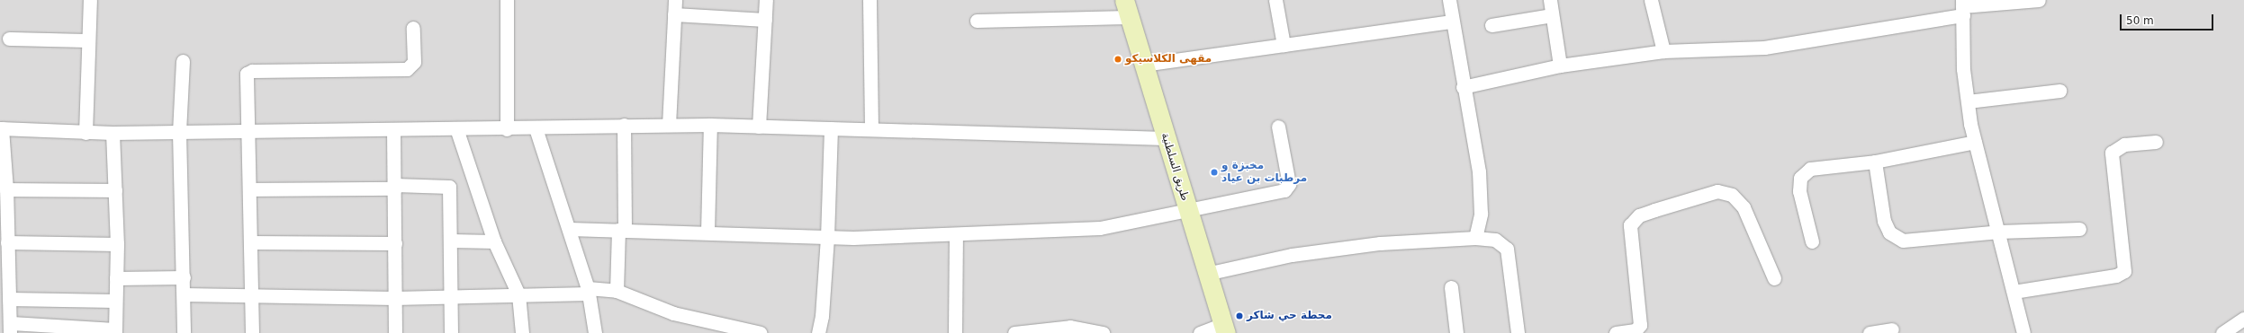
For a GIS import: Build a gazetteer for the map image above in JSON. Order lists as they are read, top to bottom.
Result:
{
  "streets": {
    "main road": ["طريق السلطنية"]
  },
  "places": ["مقهى الكلاسيكو", "مخبزة و مرطبات بن عياد", "محطة حي شاكر"],
  "scale_bar": "50 m"
}
